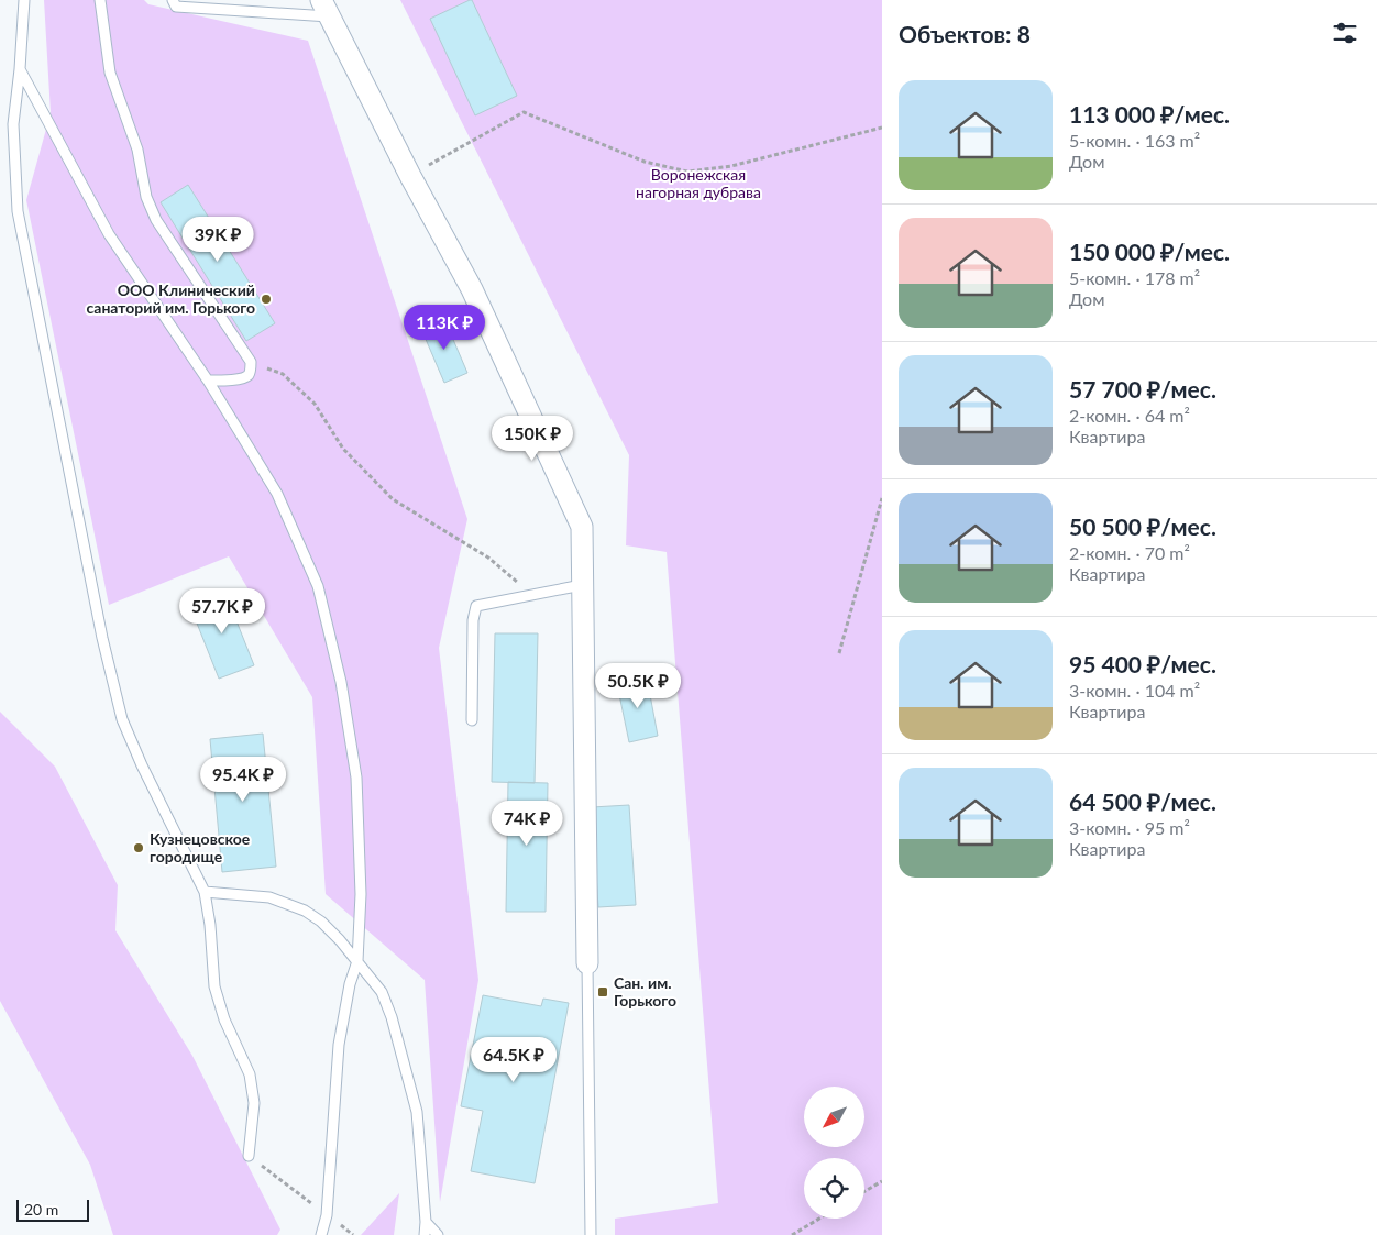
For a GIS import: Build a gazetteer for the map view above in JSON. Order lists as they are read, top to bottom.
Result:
{
  "parks": ["Воронежская нагорная дубрава"],
  "places": {
    "other": ["ООО Клинический санаторий им. Горького", "Кузнецовское городище"],
    "transit": ["Сан. им. Горького"]
  },
  "scale_bar": "20 m",
  "north": "bottom left",
  "page": {
    "heading": "Объектов: 8",
    "list": [
      {
        "name": "113 000 ₽/мес.",
        "note": "5-комн. · 163 m² · Дом"
      },
      {
        "name": "150 000 ₽/мес.",
        "note": "5-комн. · 178 m² · Дом"
      },
      {
        "name": "57 700 ₽/мес.",
        "note": "2-комн. · 64 m² · Квартира"
      },
      {
        "name": "50 500 ₽/мес.",
        "note": "2-комн. · 70 m² · Квартира"
      },
      {
        "name": "95 400 ₽/мес.",
        "note": "3-комн. · 104 m² · Квартира"
      },
      {
        "name": "64 500 ₽/мес.",
        "note": "3-комн. · 95 m² · Квартира"
      }
    ],
    "price": [
      "39K ₽",
      "113K ₽",
      "150K ₽",
      "57.7K ₽",
      "50.5K ₽",
      "95.4K ₽",
      "74K ₽",
      "64.5K ₽"
    ],
    "scale": "20 m"
  }
}
